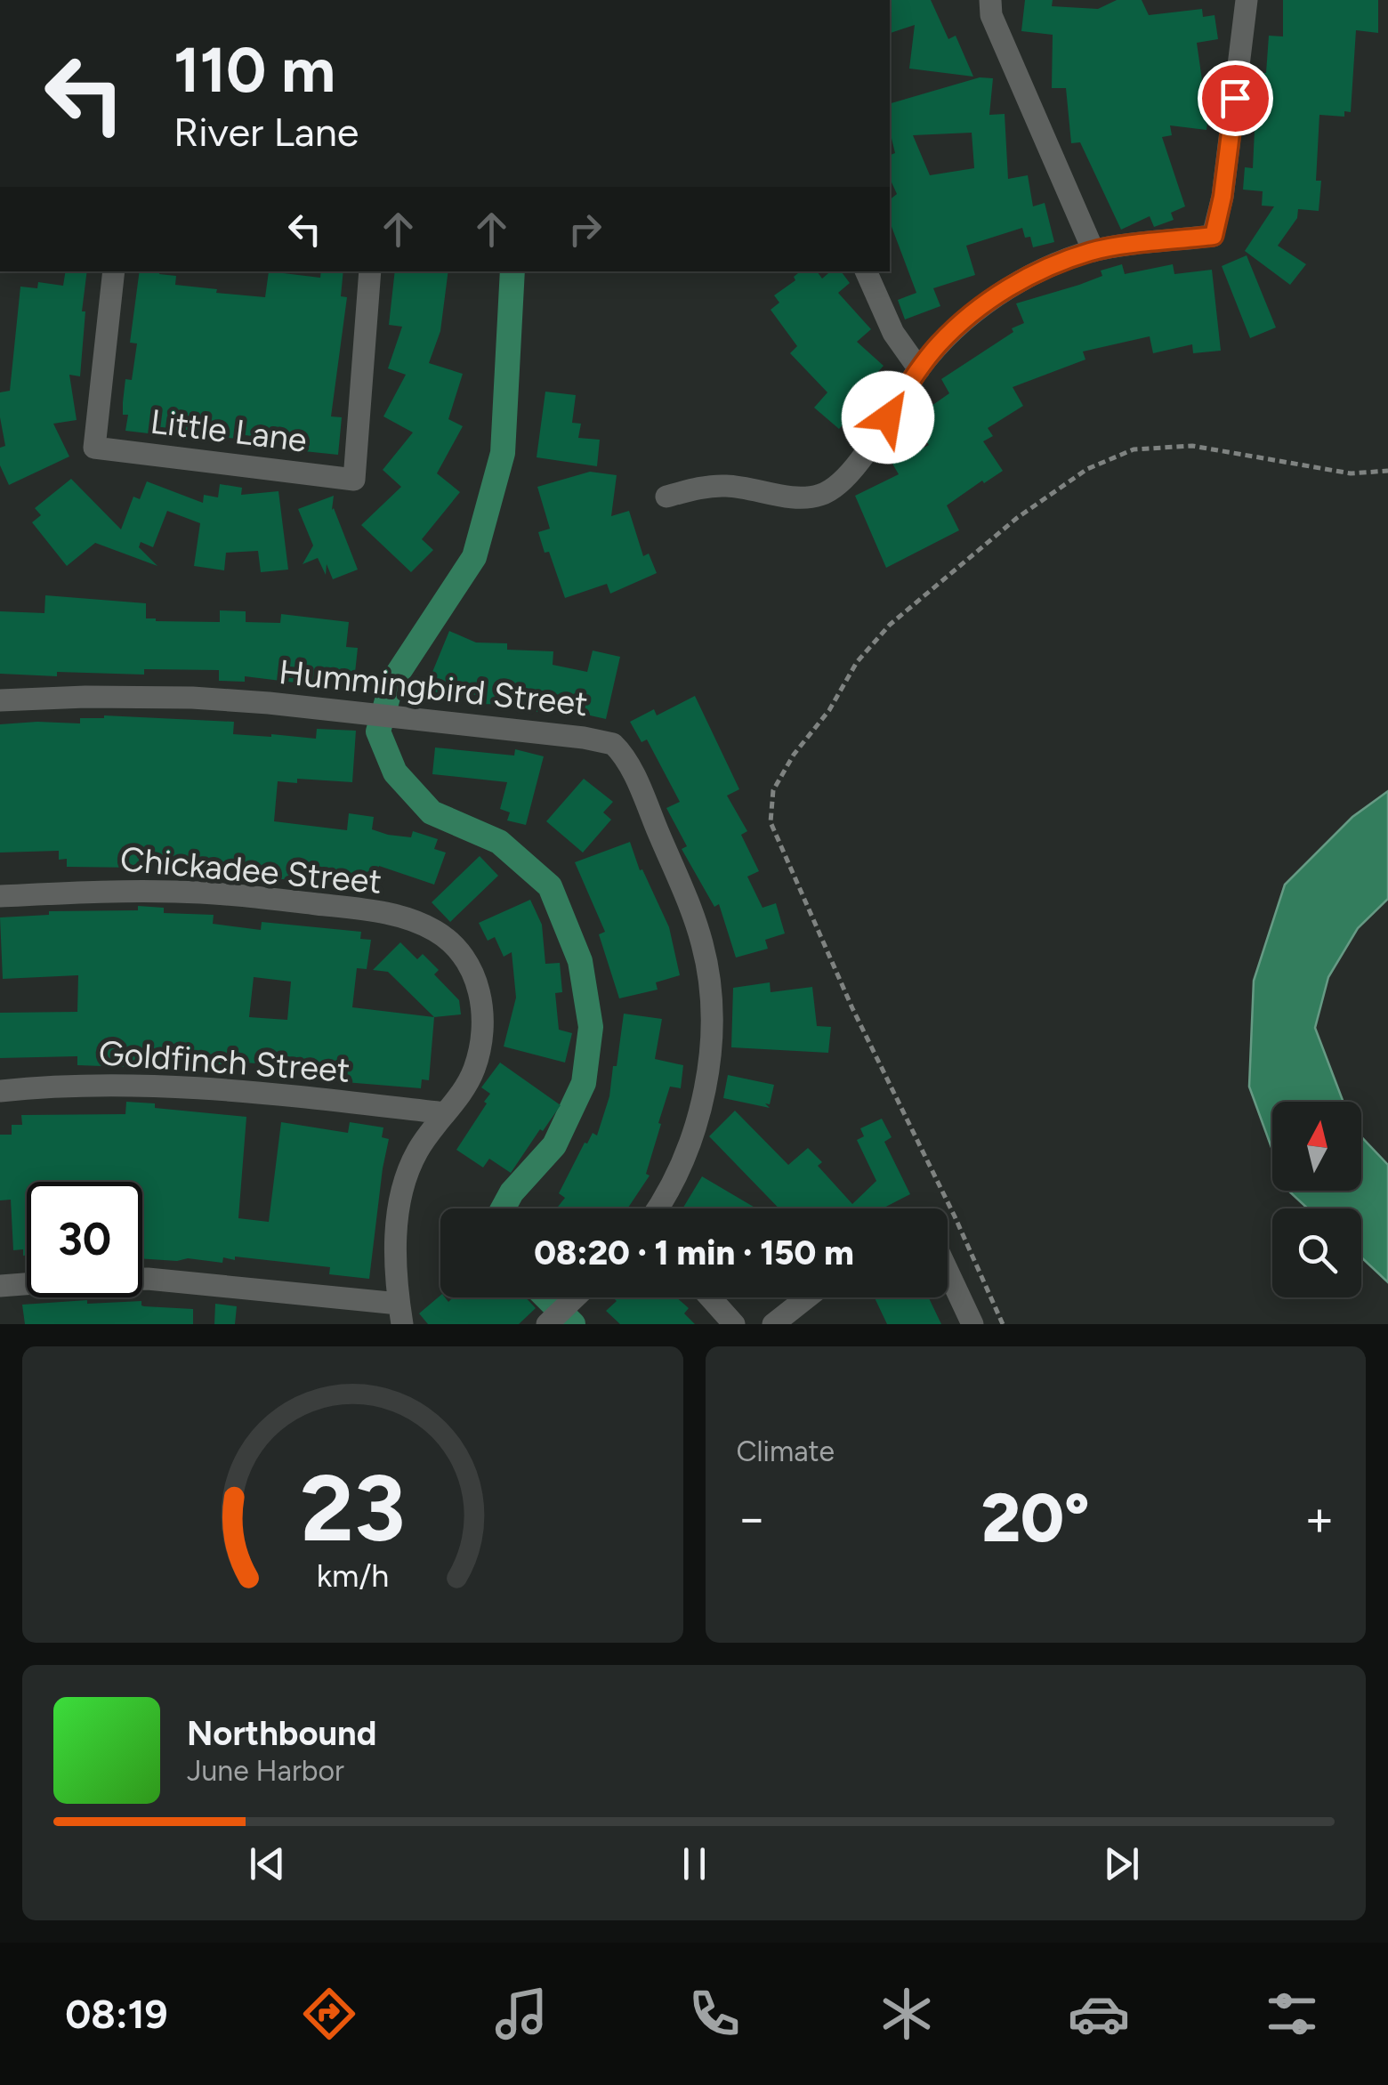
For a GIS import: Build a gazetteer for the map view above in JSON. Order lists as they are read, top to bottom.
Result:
{
  "streets": {
    "street": [
      "Little Lane",
      "Hummingbird Street",
      "Chickadee Street",
      "Goldfinch Street"
    ]
  },
  "crossings": [
    ["Chickadee Street", "Goldfinch Street"]
  ],
  "north": "top",
  "page": {
    "turn": ["110 m", "River Lane"],
    "limit": "30",
    "trip": "08:20 · 1 min · 150 m",
    "tile": "Climate",
    "heat": ["−", "20°", "+"],
    "song": ["Northbound", "June Harbor"],
    "tabs": "08:19",
    "gauge": ["23", "km/h"]
  }
}
